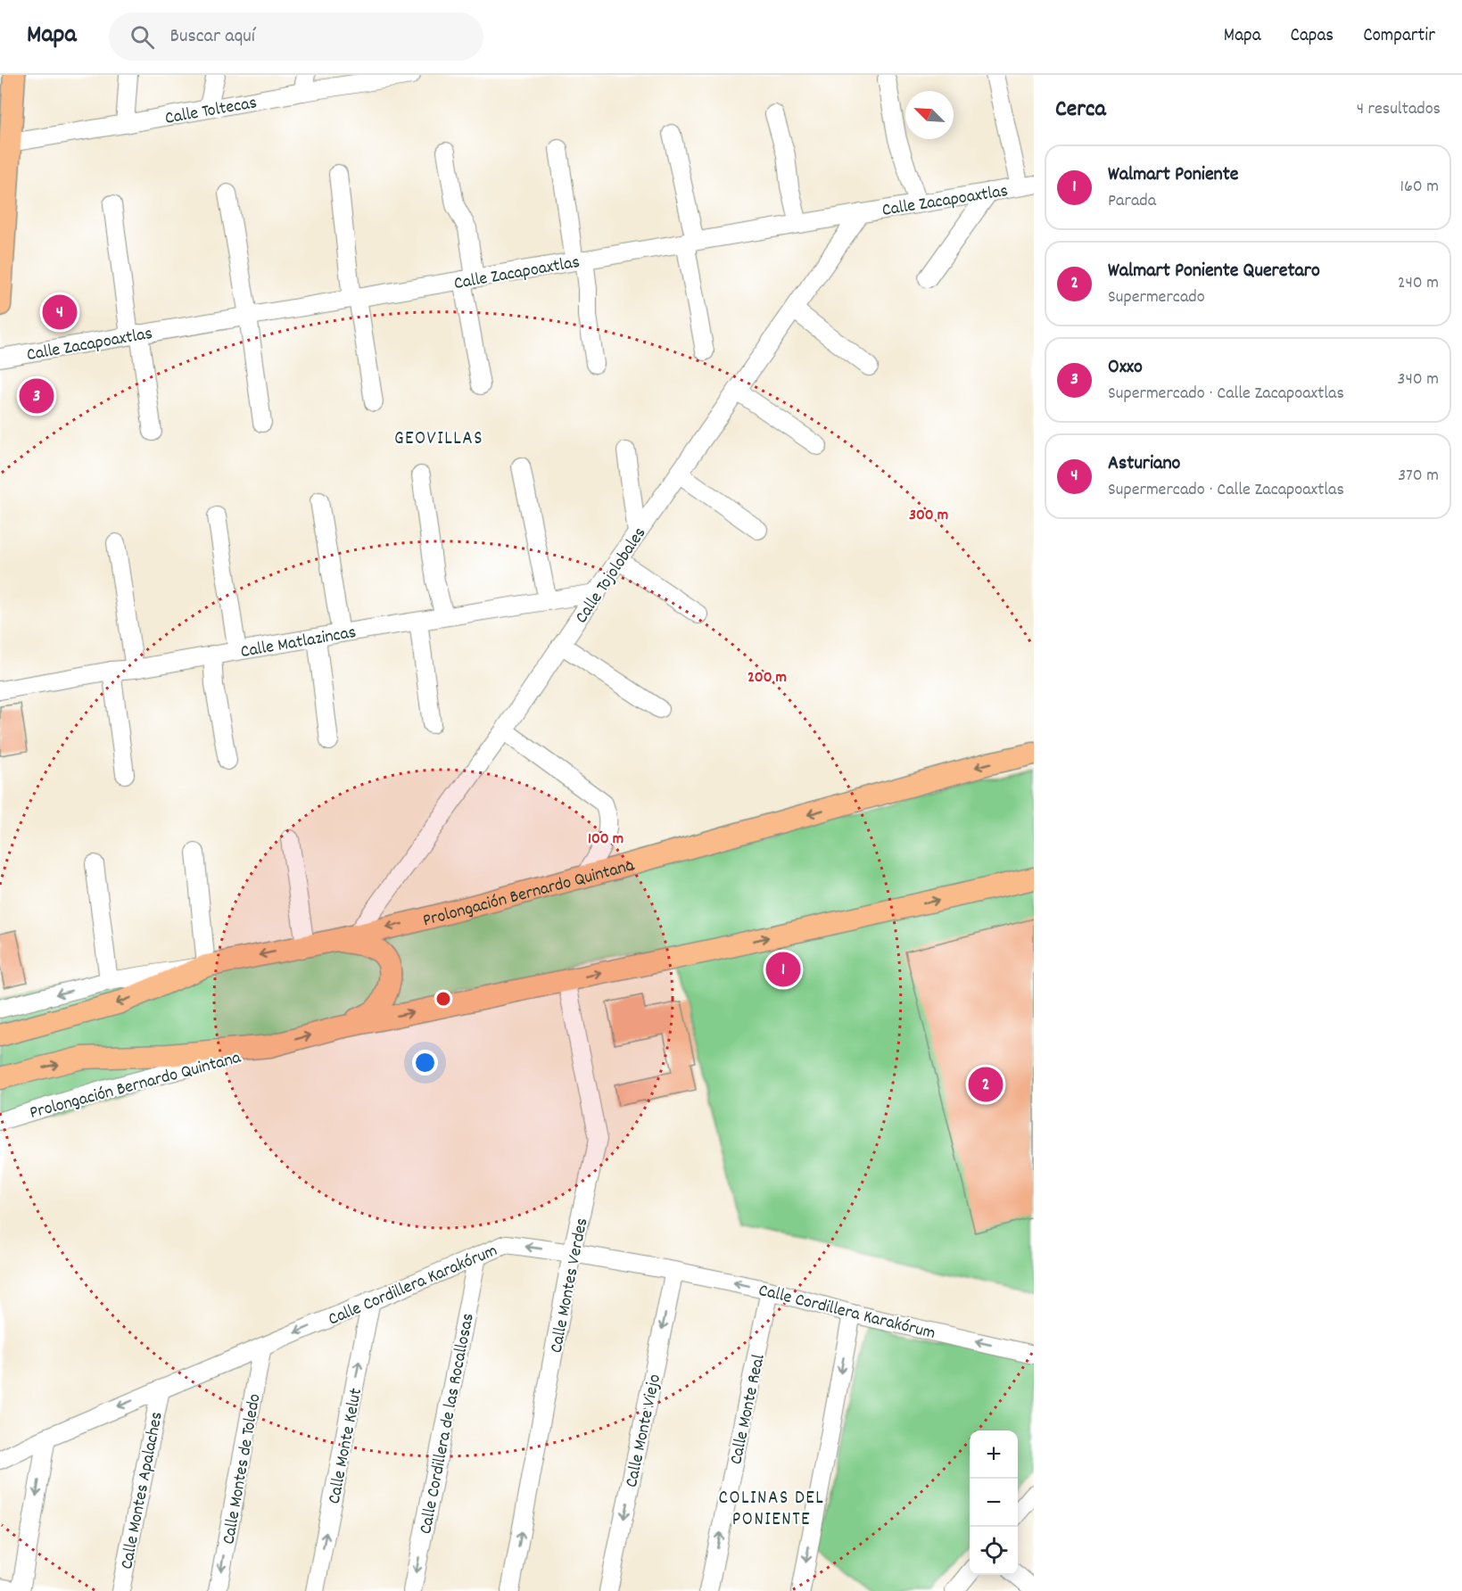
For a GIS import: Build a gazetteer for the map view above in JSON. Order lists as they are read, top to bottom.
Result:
{
  "streets": {
    "main road": ["Prolongación Bernardo Quintana"],
    "street": [
      "Calle Toltecas",
      "Calle Zacapoaxtlas",
      "Calle Tojolobales",
      "Calle Matlazincas",
      "Calle Cordillera Karakórum",
      "Calle Montes Verdes",
      "Calle Monte Real",
      "Calle Cordillera de las Rocallosas",
      "Calle Monte Viejo",
      "Calle Monte Kelut",
      "Calle Montes de Toledo",
      "Calle Montes Apalaches"
    ]
  },
  "crossings": [
    ["Calle Zacapoaxtlas", "Calle Tojolobales"],
    ["Calle Tojolobales", "Calle Matlazincas"],
    ["Calle Tojolobales", "Prolongación Bernardo Quintana"],
    ["Prolongación Bernardo Quintana", "Calle Montes Verdes"],
    ["Calle Cordillera Karakórum", "Calle Montes Verdes"],
    ["Calle Cordillera Karakórum", "Calle Monte Real"],
    ["Calle Cordillera Karakórum", "Calle Cordillera de las Rocallosas"],
    ["Calle Cordillera Karakórum", "Calle Monte Viejo"],
    ["Calle Cordillera Karakórum", "Calle Monte Kelut"],
    ["Calle Cordillera Karakórum", "Calle Montes de Toledo"],
    ["Calle Cordillera Karakórum", "Calle Montes Apalaches"]
  ],
  "one_way": [
    "Calle Cordillera Karakórum",
    "Calle Montes Verdes",
    "Calle Cordillera de las Rocallosas",
    "Calle Monte Viejo",
    "Calle Monte Kelut",
    "Calle Montes de Toledo"
  ],
  "districts": ["GEOVILLAS", "COLINAS DEL PONIENTE"],
  "north": "top left",
  "page": {
    "header": "Mapa",
    "search": "Buscar aquí",
    "nav": ["Mapa", "Capas", "Compartir"],
    "heading": ["Cerca", "4 resultados"],
    "list": [
      {
        "mark": "1",
        "name": "Walmart Poniente",
        "note": "Parada",
        "value": "160 m"
      },
      {
        "mark": "2",
        "name": "Walmart Poniente Queretaro",
        "note": "Supermercado",
        "value": "240 m"
      },
      {
        "mark": "3",
        "name": "Oxxo",
        "note": "Supermercado · Calle Zacapoaxtlas",
        "value": "340 m"
      },
      {
        "mark": "4",
        "name": "Asturiano",
        "note": "Supermercado · Calle Zacapoaxtlas",
        "value": "370 m"
      }
    ],
    "pins": [
      "4",
      "3",
      "1",
      "2"
    ],
    "map_buttons": ["+", "−"]
  },
  "rings": ["300 m", "200 m", "100 m"]
}
